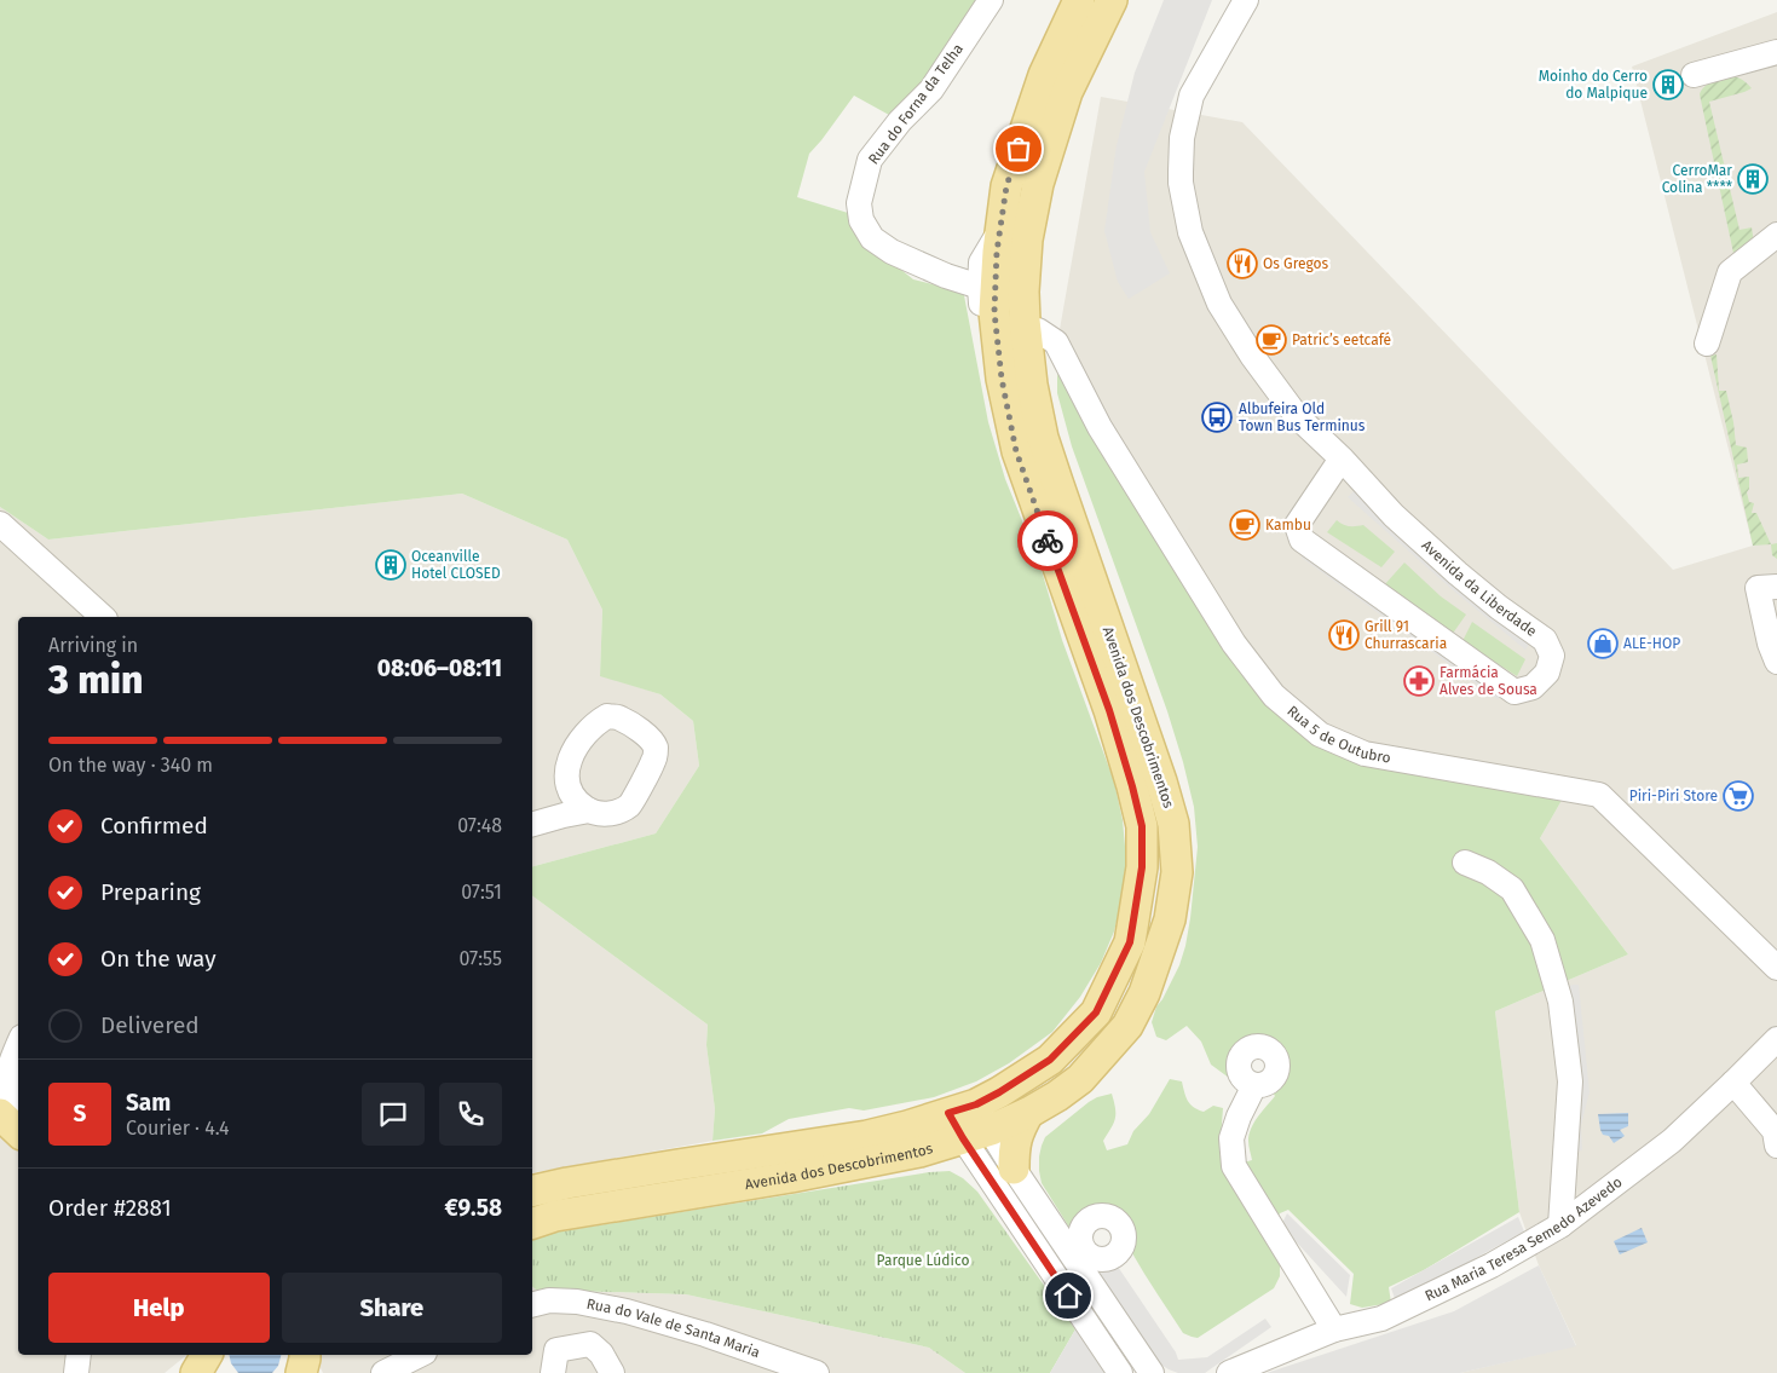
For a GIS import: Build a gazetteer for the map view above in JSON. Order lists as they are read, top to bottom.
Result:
{
  "streets": {
    "main road": ["Avenida dos Descobrimentos"],
    "street": [
      "Rua do Forna da Telha",
      "Avenida da Liberdade",
      "Rua 5 de Outubro",
      "Rua Maria Teresa Semedo Azevedo",
      "Rua do Vale de Santa Maria"
    ]
  },
  "parks": ["Parque Lúdico"],
  "places": {
    "building": ["Moinho do Cerro do Malpique", "CerroMar Colina ****", "Oceanville Hotel CLOSED"],
    "restaurant": ["Os Gregos", "Grill 91 Churrascaria"],
    "cafe": ["Patric’s eetcafé", "Kambu"],
    "bus stop": ["Albufeira Old Town Bus Terminus"],
    "shop": ["ALE-HOP"],
    "pharmacy": ["Farmácia Alves de Sousa"],
    "supermarket": ["Piri-Piri Store"]
  },
  "page": {
    "heading": ["3 min", "Arriving in", "08:06–08:11"],
    "panel": [
      "Sam",
      "Courier · 4.4",
      "Order #2881",
      "€9.58"
    ],
    "bar": "On the way · 340 m",
    "list": [
      ["Confirmed", "07:48"],
      ["Preparing", "07:51"],
      ["On the way", "07:55"],
      "Delivered"
    ],
    "round": "S",
    "buttons": ["Help", "Share"]
  }
}
